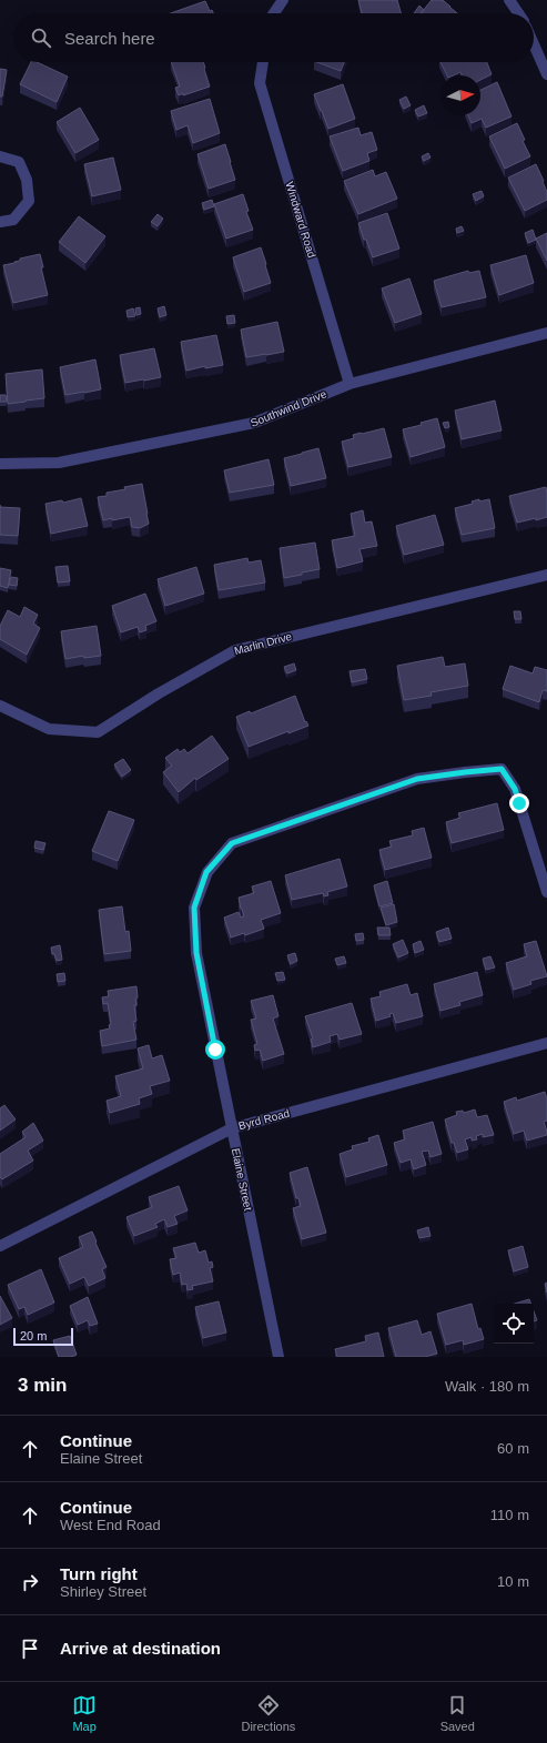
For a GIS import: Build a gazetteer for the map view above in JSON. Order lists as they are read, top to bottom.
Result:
{
  "streets": {
    "street": [
      "Windward Road",
      "Southwind Drive",
      "Marlin Drive",
      "Byrd Road",
      "Elaine Street"
    ]
  },
  "crossings": [
    ["Windward Road", "Southwind Drive"],
    ["Byrd Road", "Elaine Street"]
  ],
  "scale_bar": "20 m",
  "north": "right",
  "page": {
    "search": "Search here",
    "scale": "20 m",
    "heading": ["3 min", "Walk · 180 m"],
    "list": [
      ["Continue", "Elaine Street", "60 m"],
      ["Continue", "West End Road", "110 m"],
      ["Turn right", "Shirley Street", "10 m"],
      "Arrive at destination"
    ],
    "nav": ["Map", "Directions", "Saved"]
  }
}
